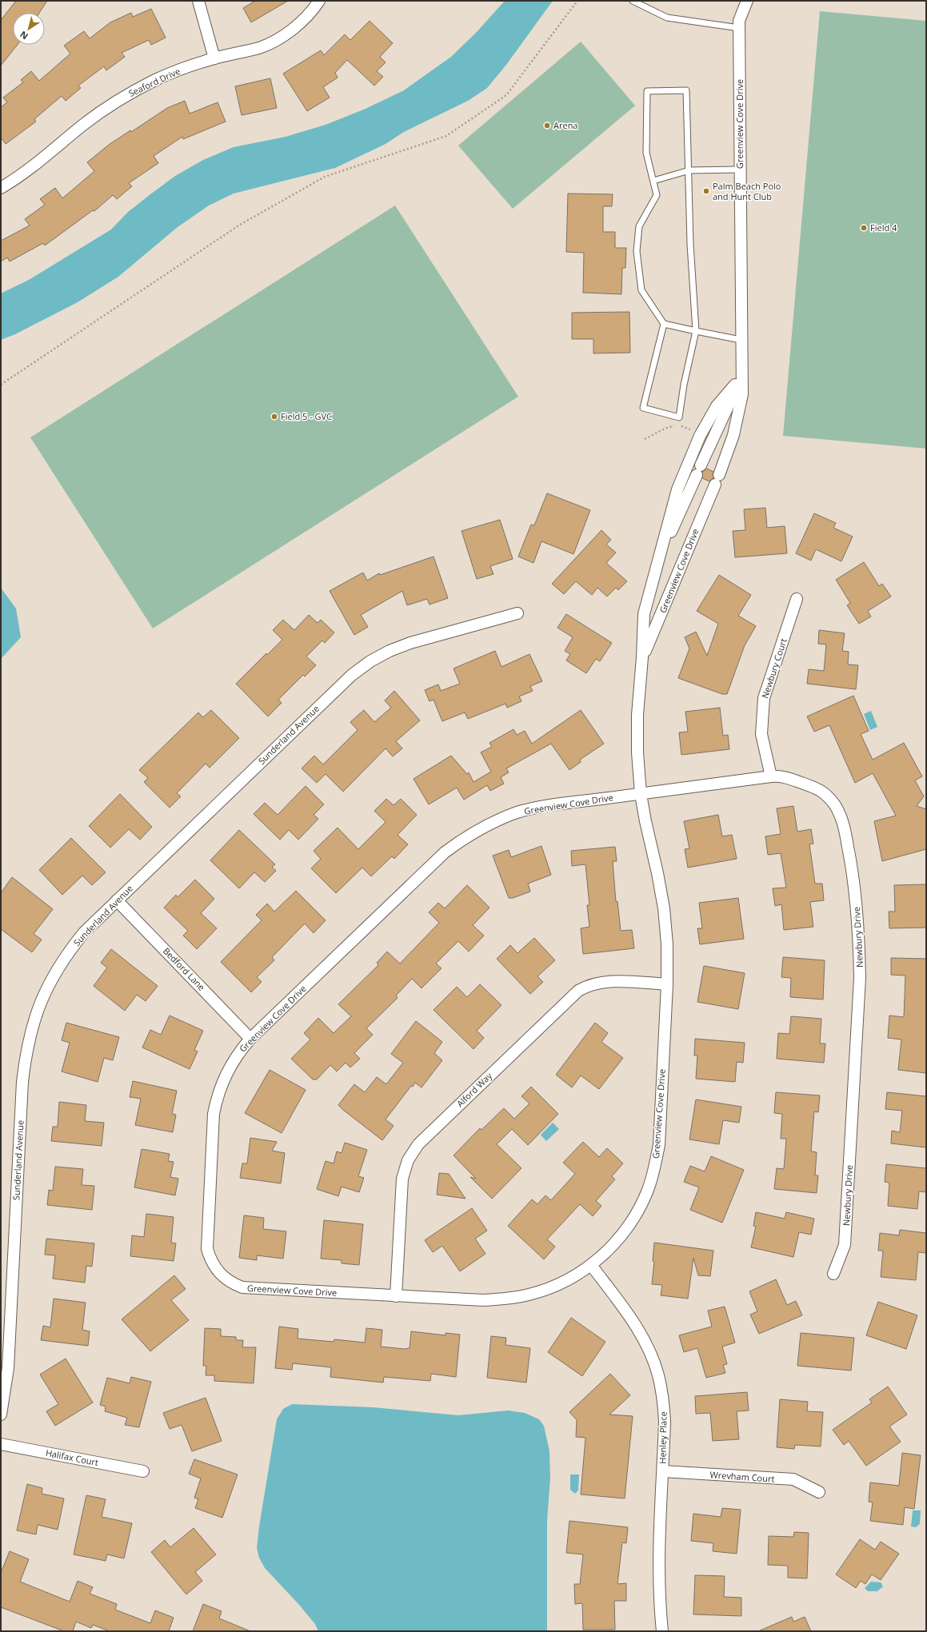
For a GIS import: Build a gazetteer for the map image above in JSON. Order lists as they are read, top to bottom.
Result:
{
  "streets": {
    "street": [
      "Seaford Drive",
      "Greenview Cove Drive",
      "Newbury Court",
      "Sunderland Avenue",
      "Newbury Drive",
      "Bedford Lane",
      "Alford Way",
      "Henley Place",
      "Halifax Court",
      "Wrevham Court"
    ]
  },
  "crossings": [
    ["Greenview Cove Drive", "Newbury Drive"],
    ["Greenview Cove Drive", "Bedford Lane"],
    ["Greenview Cove Drive", "Alford Way"],
    ["Greenview Cove Drive", "Henley Place"],
    ["Newbury Court", "Newbury Drive"],
    ["Sunderland Avenue", "Bedford Lane"],
    ["Henley Place", "Wrevham Court"]
  ],
  "places": [
    "Arena",
    "Palm Beach Polo and Hunt Club",
    "Field 4",
    "Field 5 - GVC"
  ],
  "north": "bottom left"
}
